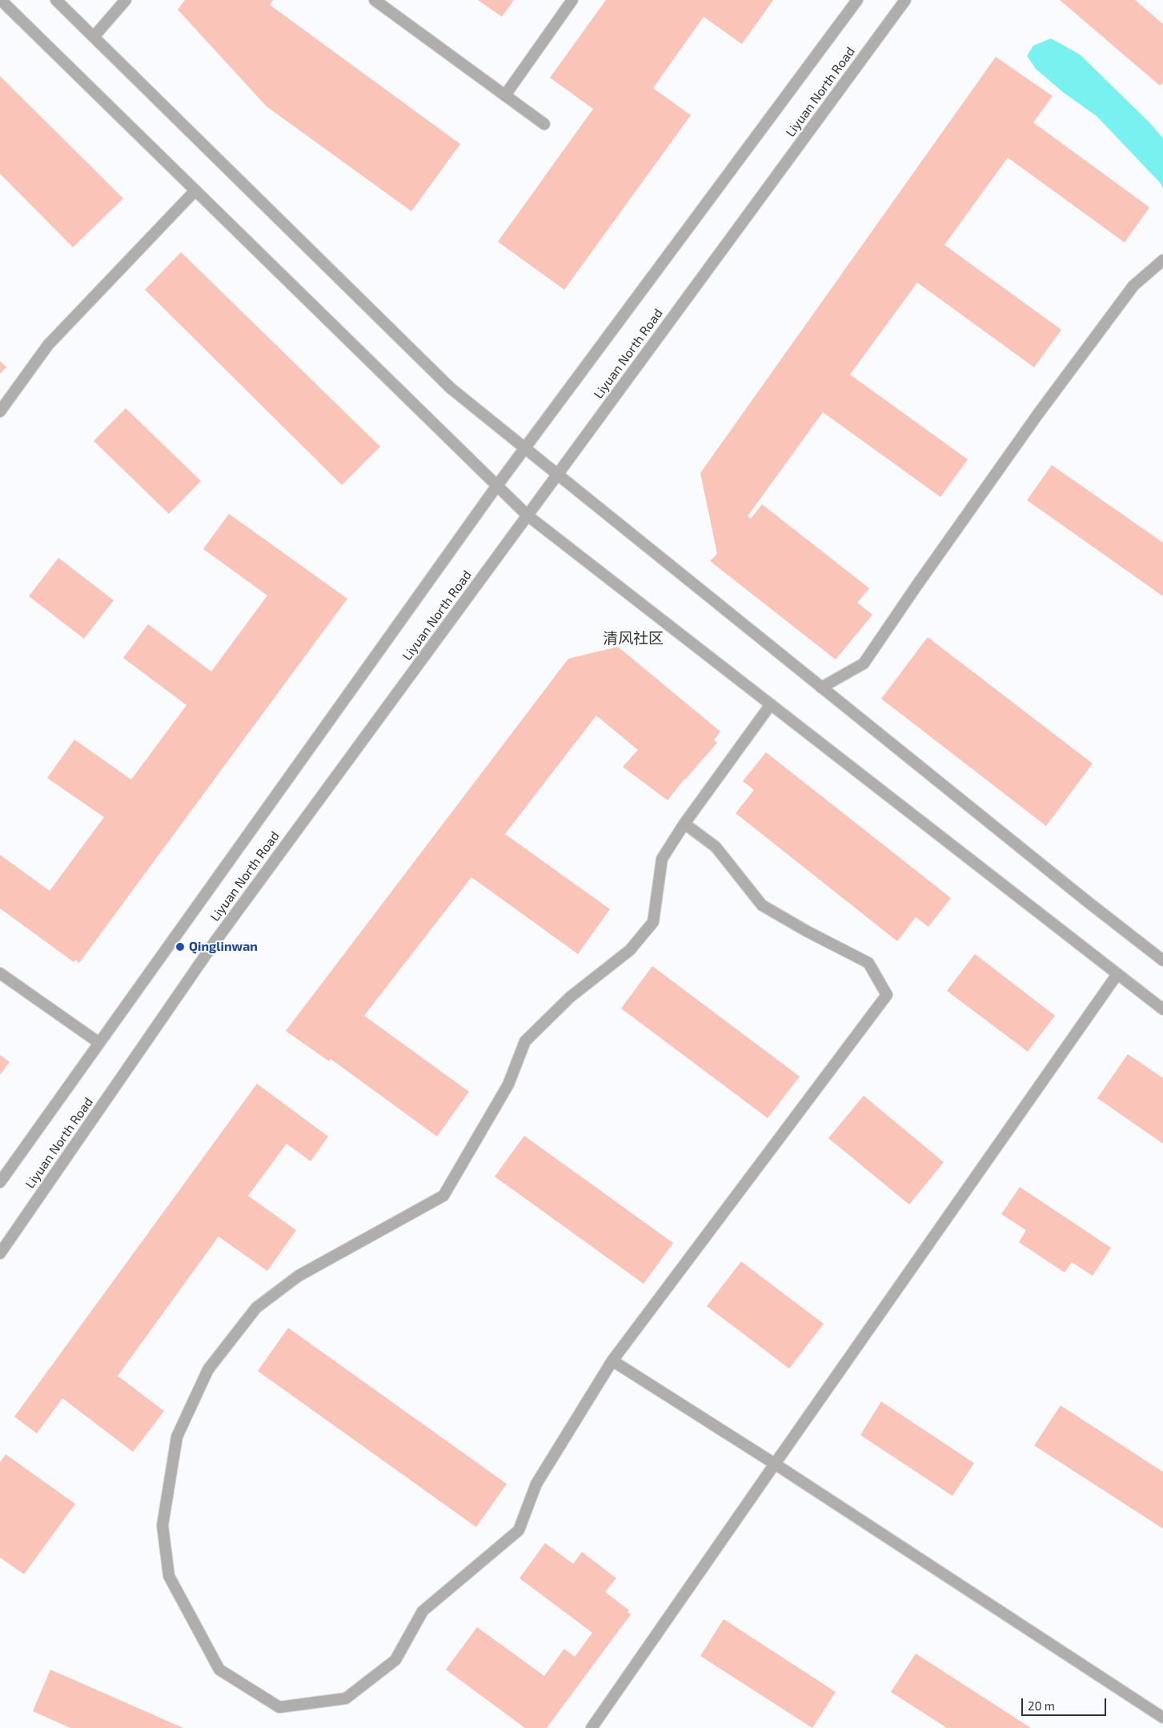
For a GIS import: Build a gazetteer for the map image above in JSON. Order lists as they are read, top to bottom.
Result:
{
  "streets": {
    "street": ["Liyuan North Road"]
  },
  "districts": ["清风社区"],
  "places": ["Qinglinwan"],
  "scale_bar": "20 m"
}
